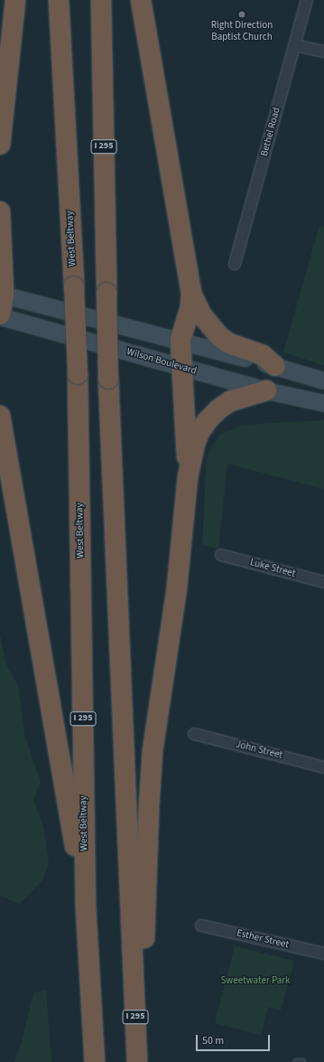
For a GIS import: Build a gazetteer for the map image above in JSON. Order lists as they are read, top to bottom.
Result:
{
  "streets": {
    "highway": ["I 295", "West Beltway"],
    "main road": ["Wilson Boulevard"],
    "street": [
      "Bethel Road",
      "Luke Street",
      "John Street",
      "Esther Street"
    ]
  },
  "parks": ["Sweetwater Park"],
  "places": ["Right Direction Baptist Church"],
  "scale_bar": "50 m"
}
